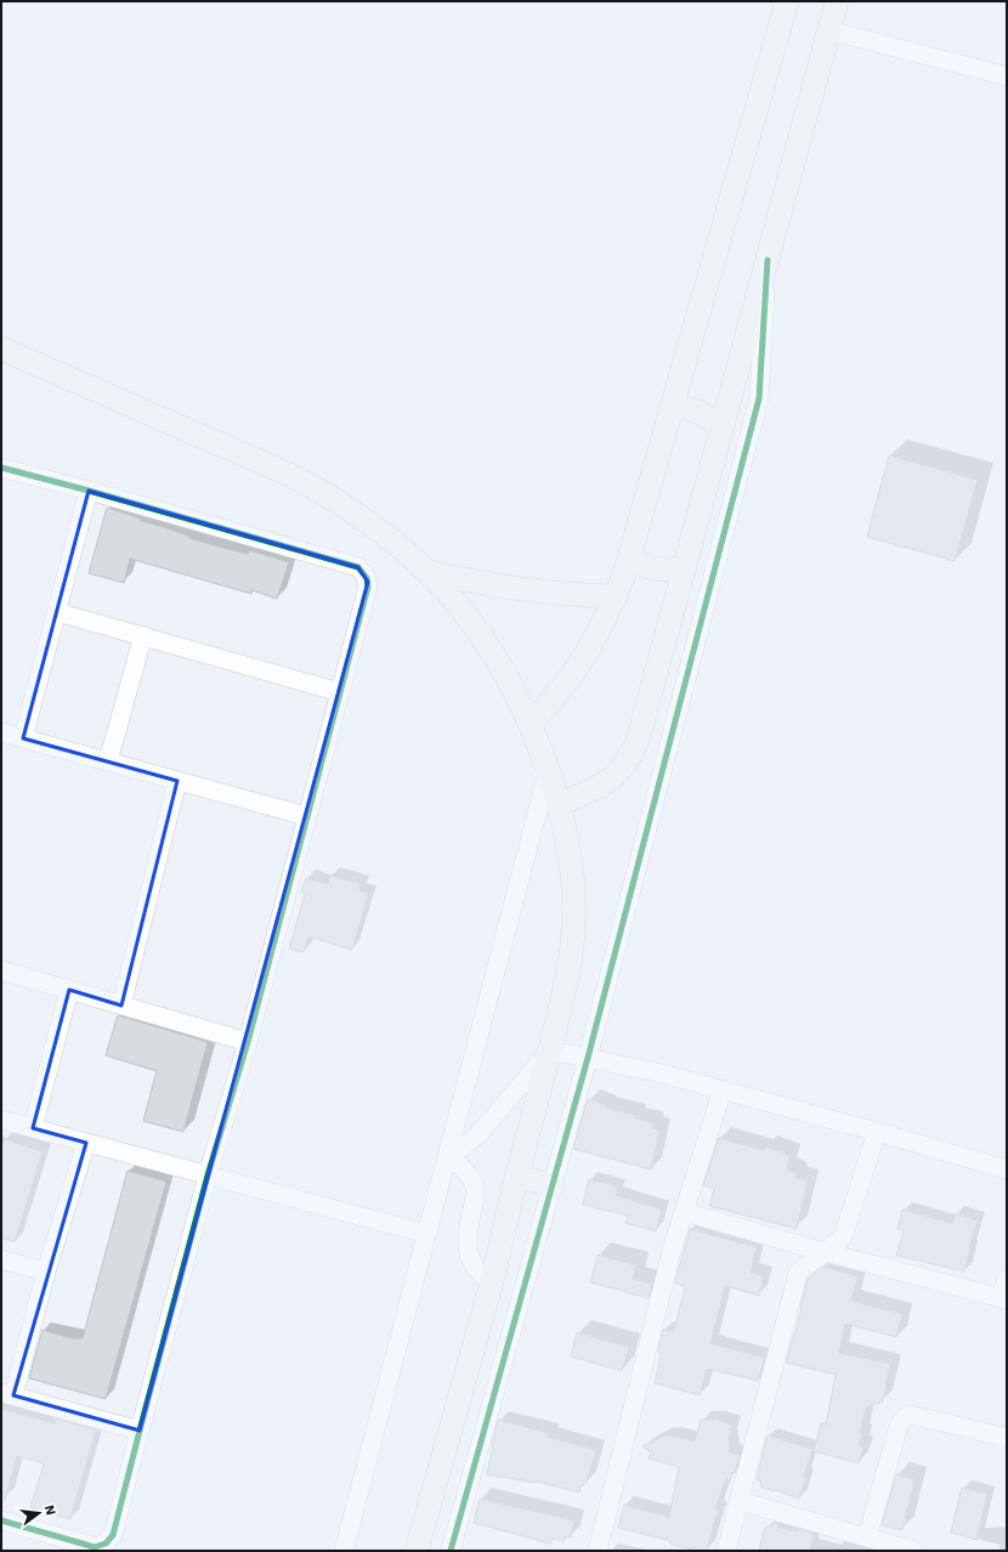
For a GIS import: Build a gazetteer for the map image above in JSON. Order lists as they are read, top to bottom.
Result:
{
  "north": "right"
}
